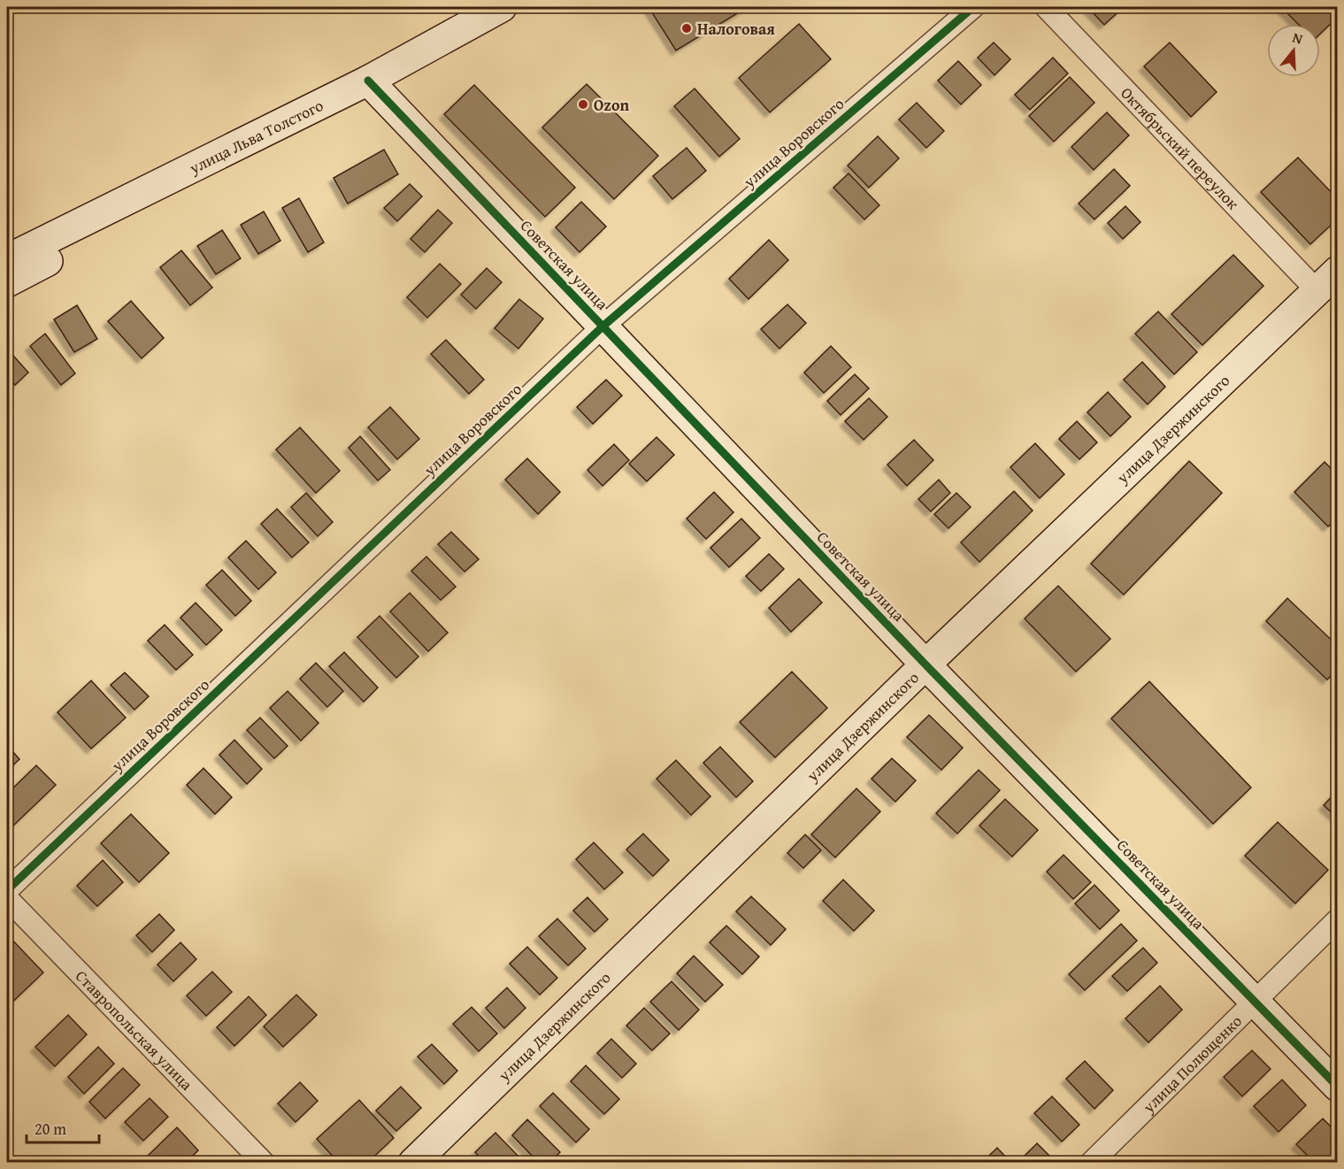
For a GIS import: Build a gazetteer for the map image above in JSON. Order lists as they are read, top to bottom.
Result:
{
  "streets": {
    "street": [
      "улица Льва Толстого",
      "улица Воровского",
      "Октябрьский переулок",
      "Советская улица",
      "улица Дзержинского",
      "Ставропольская улица",
      "улица Полющенко"
    ]
  },
  "crossings": [
    ["улица Льва Толстого", "Советская улица"],
    ["улица Воровского", "Советская улица"],
    ["Октябрьский переулок", "улица Дзержинского"],
    ["Советская улица", "улица Дзержинского"],
    ["Советская улица", "улица Полющенко"]
  ],
  "places": ["Налоговая", "Ozon"],
  "scale_bar": "20 m",
  "north": "top"
}
